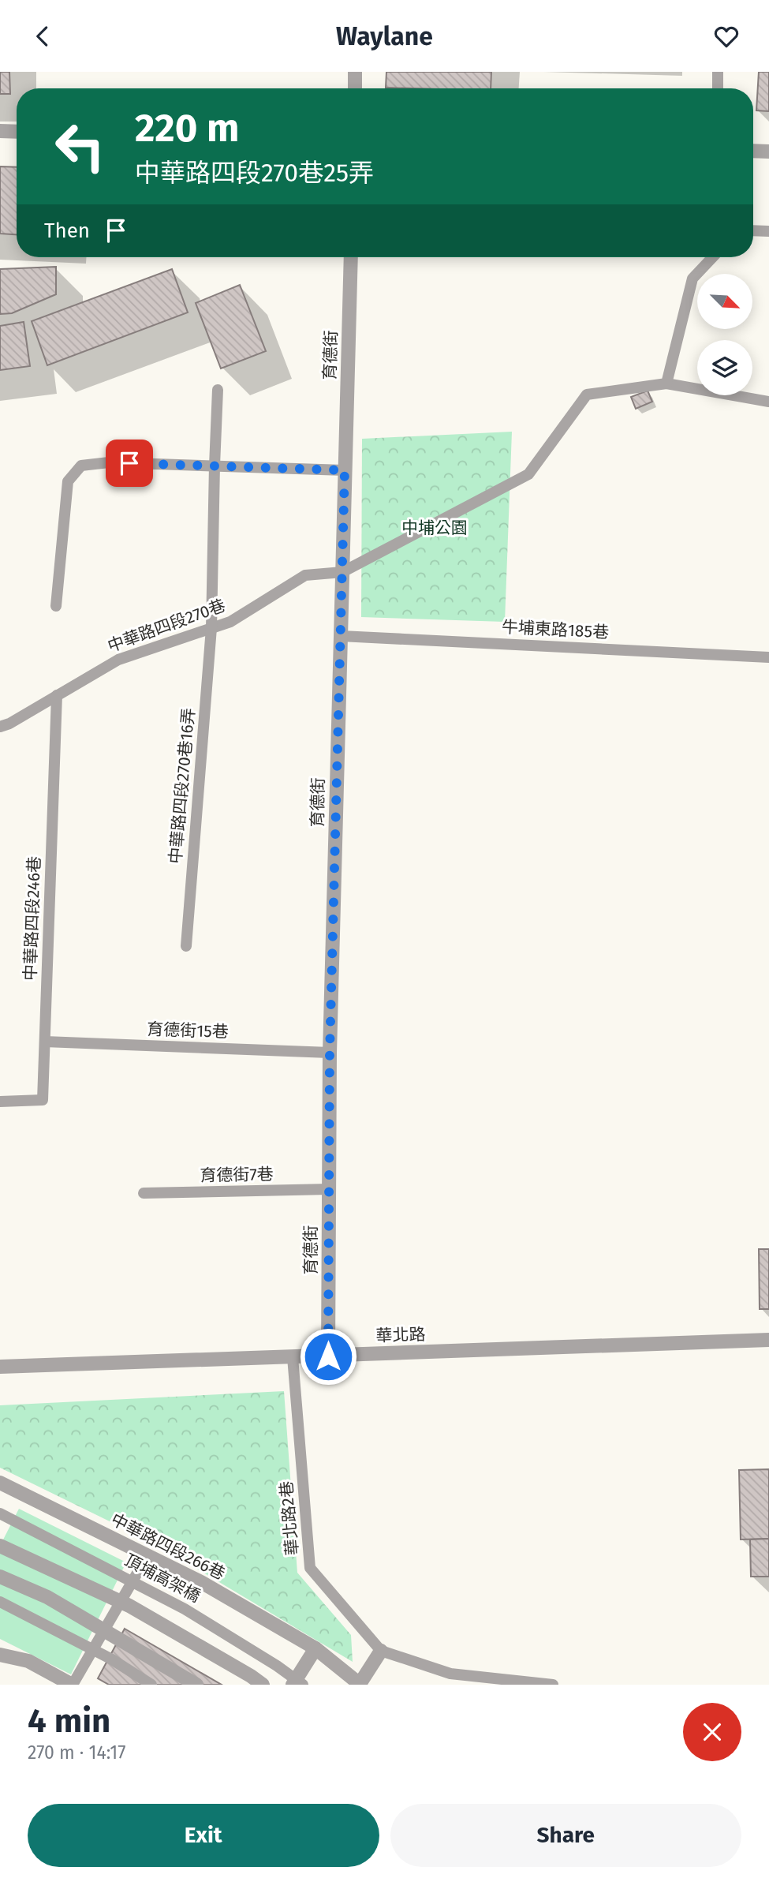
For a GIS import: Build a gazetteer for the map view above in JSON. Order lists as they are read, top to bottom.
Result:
{
  "streets": {
    "street": ["育德街", "華北路", "中華路四段266巷"],
    "lane": [
      "中華路四段270巷",
      "牛埔東路185巷",
      "中華路四段270巷16弄",
      "中華路四段246巷",
      "育德街15巷",
      "育德街7巷",
      "華北路2巷",
      "頂埔高架橋"
    ]
  },
  "crossings": [
    ["育德街", "中華路四段270巷"],
    ["育德街", "牛埔東路185巷"],
    ["育德街", "育德街15巷"],
    ["育德街", "育德街7巷"],
    ["育德街", "華北路"],
    ["中華路四段270巷", "中華路四段270巷16弄"],
    ["中華路四段270巷", "中華路四段246巷"],
    ["中華路四段246巷", "育德街15巷"],
    ["華北路", "華北路2巷"],
    ["華北路2巷", "中華路四段266巷"]
  ],
  "parks": ["中埔公園"],
  "north": "bottom right",
  "page": {
    "header": "Waylane",
    "turn": ["220 m", "中華路四段270巷25弄"],
    "then": "Then",
    "heading": ["4 min", "270 m · 14:17"],
    "buttons": ["Exit", "Share"]
  }
}
